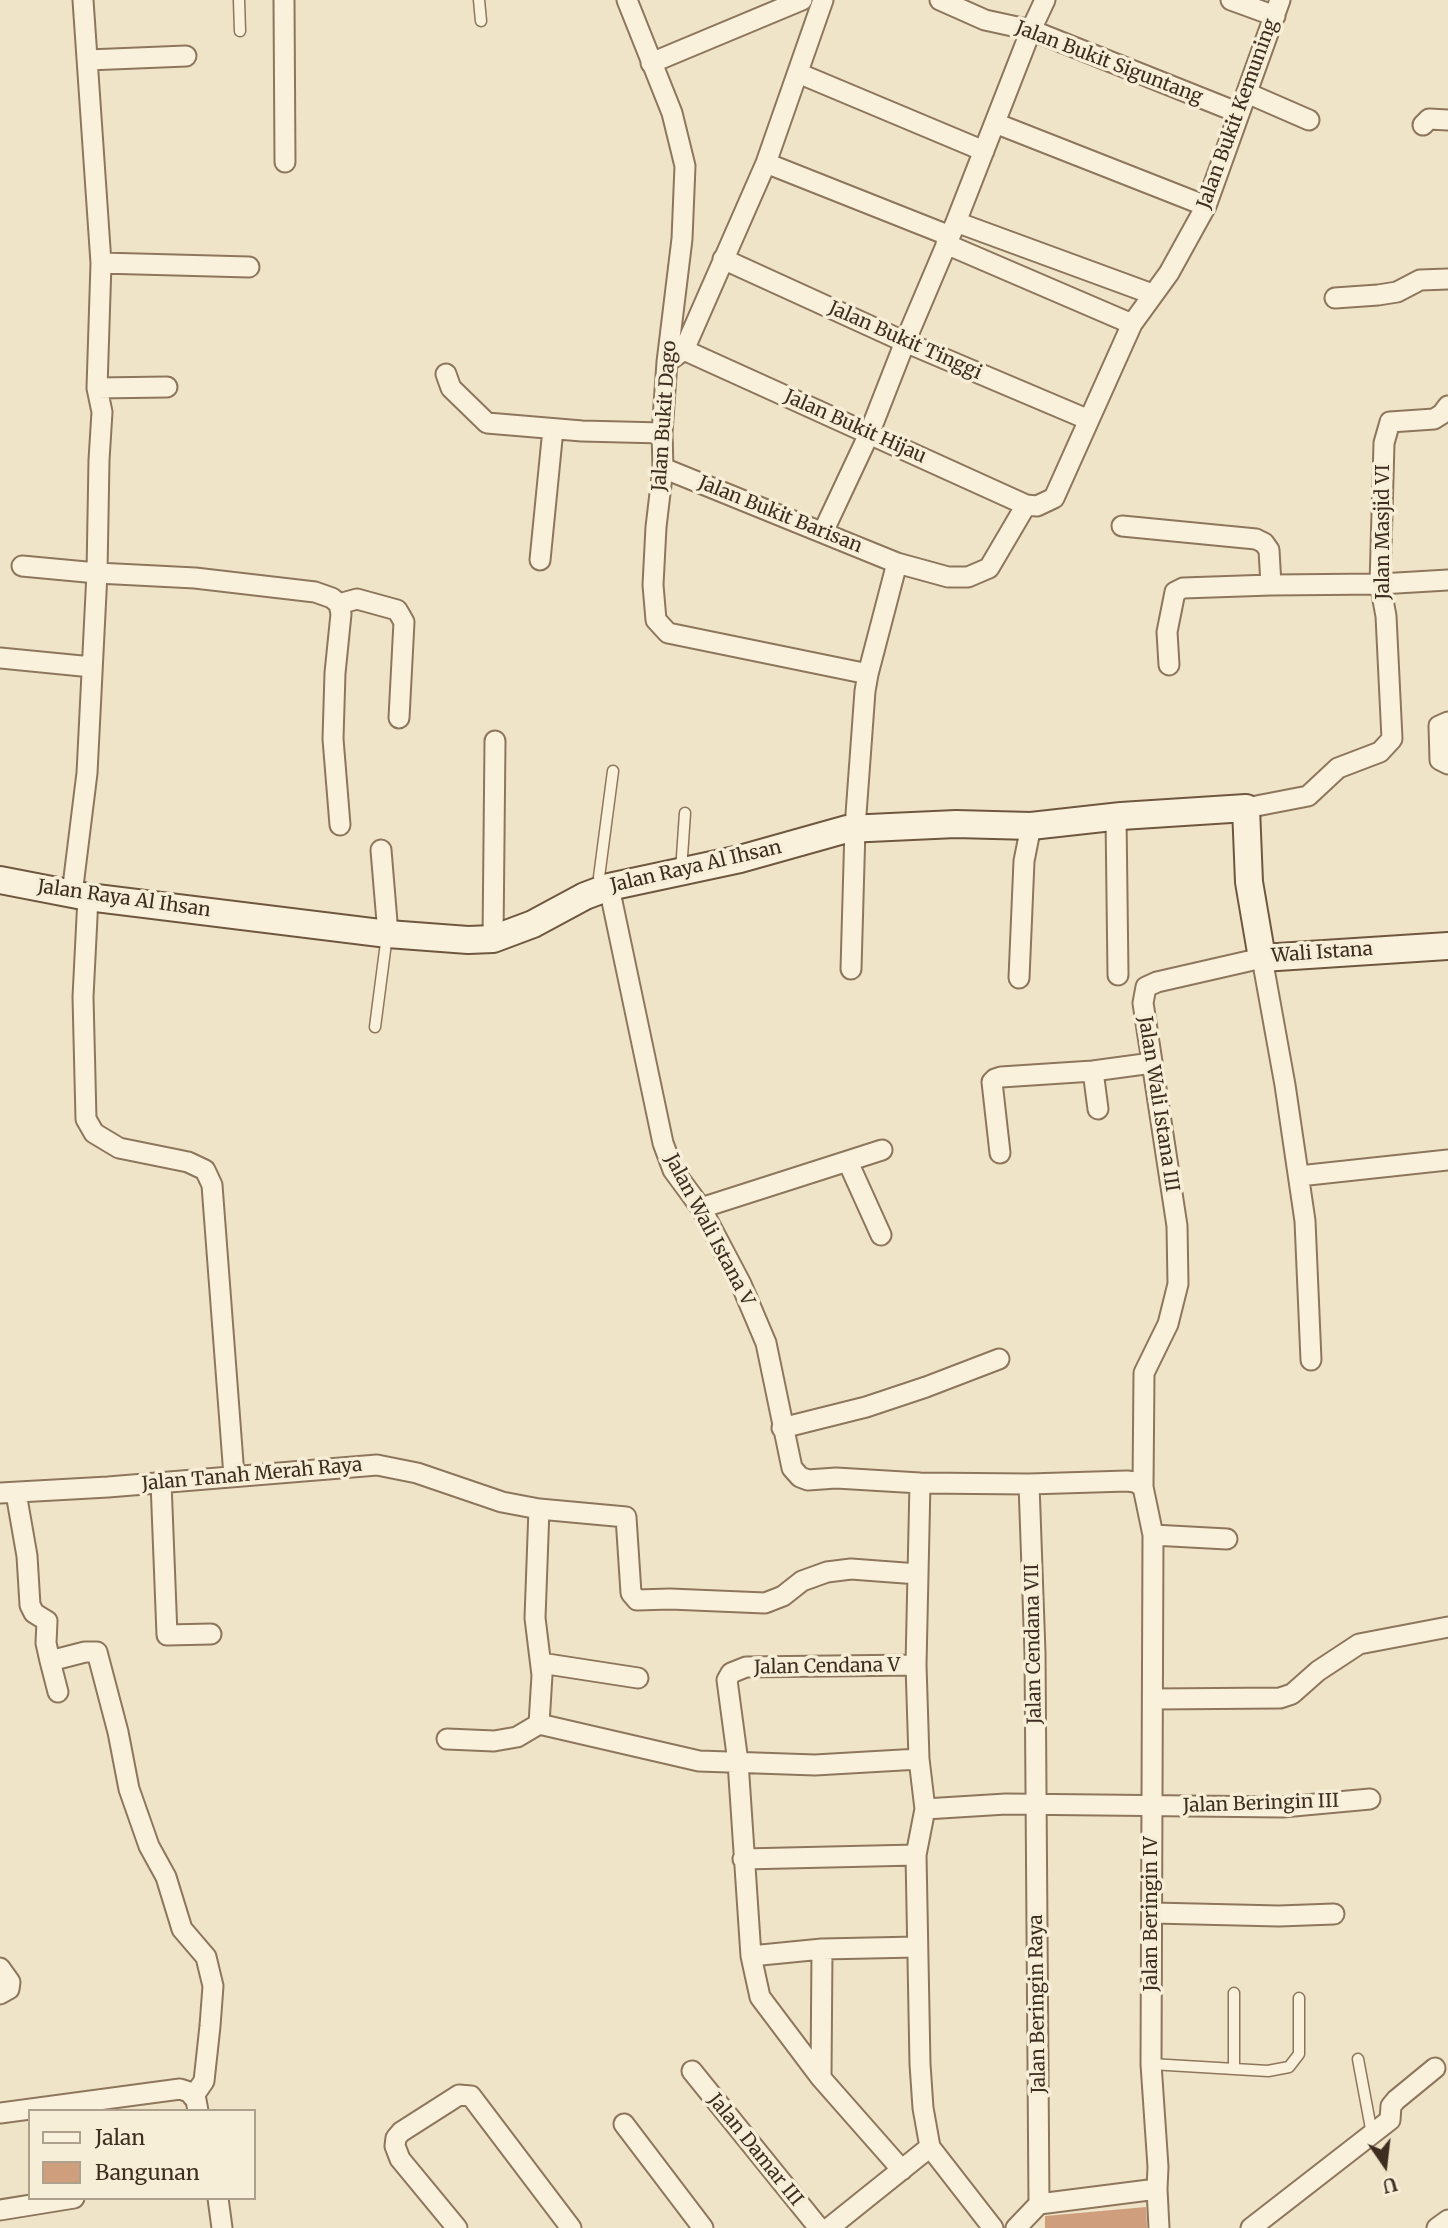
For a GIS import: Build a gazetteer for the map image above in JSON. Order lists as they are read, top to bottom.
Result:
{
  "streets": {
    "street": [
      "Jalan Bukit Siguntang",
      "Jalan Bukit Kemuning",
      "Jalan Bukit Tinggi",
      "Jalan Bukit Dago",
      "Jalan Bukit Hijau",
      "Jalan Bukit Barisan",
      "Jalan Masjid VI",
      "Jalan Raya Al Ihsan",
      "Wali Istana",
      "Jalan Wali Istana III",
      "Jalan Wali Istana V",
      "Jalan Tanah Merah Raya",
      "Jalan Cendana VII",
      "Jalan Cendana V",
      "Jalan Beringin III",
      "Jalan Beringin IV",
      "Jalan Beringin Raya",
      "Jalan Damar III"
    ]
  },
  "crossings": [
    ["Jalan Bukit Siguntang", "Jalan Bukit Kemuning"],
    ["Jalan Bukit Kemuning", "Jalan Bukit Tinggi"],
    ["Jalan Bukit Kemuning", "Jalan Bukit Hijau"],
    ["Jalan Bukit Dago", "Jalan Bukit Barisan"],
    ["Jalan Masjid VI", "Jalan Raya Al Ihsan"],
    ["Jalan Raya Al Ihsan", "Wali Istana"],
    ["Jalan Raya Al Ihsan", "Jalan Wali Istana V"],
    ["Wali Istana", "Jalan Wali Istana III"],
    ["Jalan Wali Istana III", "Jalan Wali Istana V"],
    ["Jalan Wali Istana III", "Jalan Beringin IV"],
    ["Jalan Wali Istana V", "Jalan Cendana VII"],
    ["Jalan Wali Istana V", "Jalan Beringin IV"],
    ["Jalan Cendana VII", "Jalan Beringin III"],
    ["Jalan Cendana VII", "Jalan Beringin Raya"],
    ["Jalan Beringin III", "Jalan Beringin IV"],
    ["Jalan Beringin III", "Jalan Beringin Raya"]
  ],
  "legend": ["Jalan", "Bangunan"],
  "north": "bottom"
}
